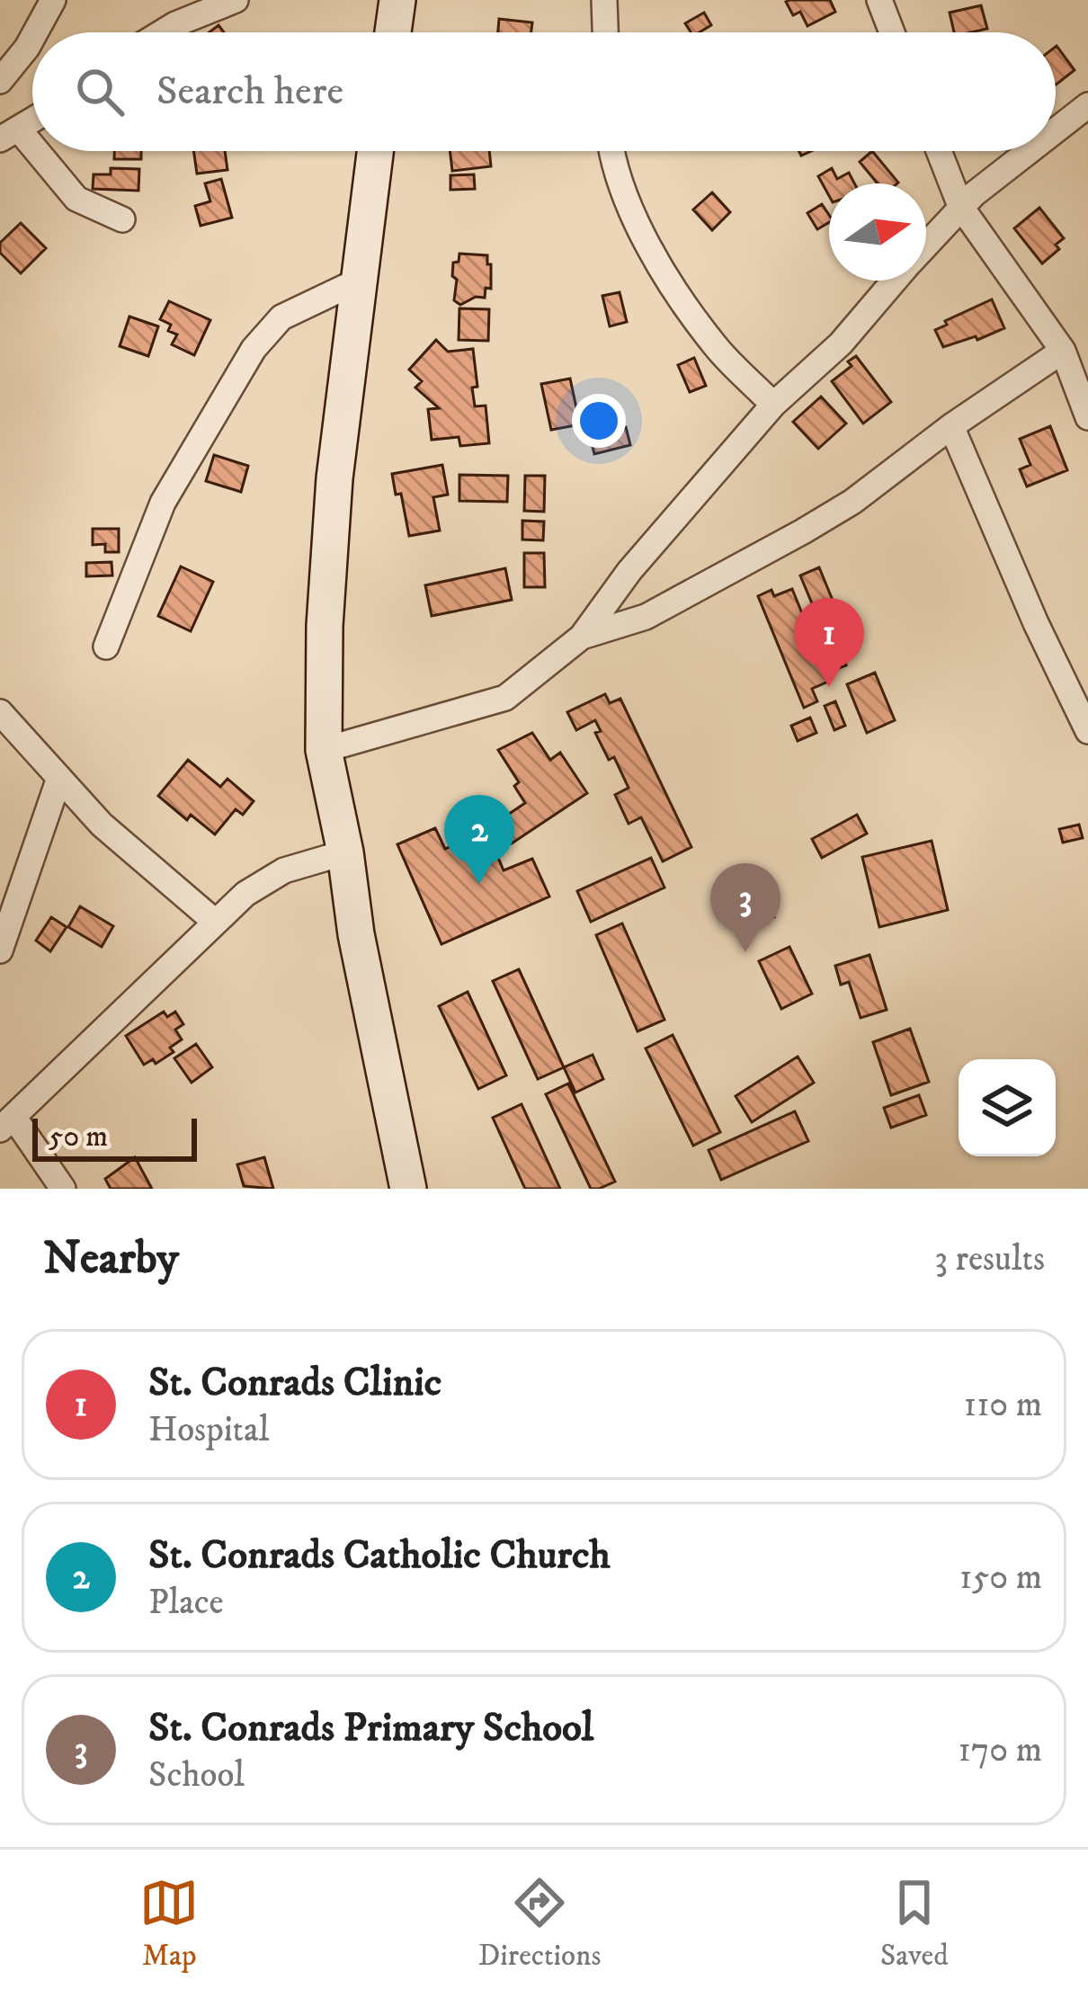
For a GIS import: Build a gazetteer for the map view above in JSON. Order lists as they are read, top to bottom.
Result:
{
  "scale_bar": "50 m",
  "north": "right",
  "page": {
    "search": "Search here",
    "pins": ["1", "2", "3"],
    "scale": "50 m",
    "heading": ["Nearby", "3 results"],
    "list": [
      {
        "mark": "1",
        "name": "St. Conrads Clinic",
        "note": "Hospital",
        "value": "110 m"
      },
      {
        "mark": "2",
        "name": "St. Conrads Catholic Church",
        "note": "Place",
        "value": "150 m"
      },
      {
        "mark": "3",
        "name": "St. Conrads Primary School",
        "note": "School",
        "value": "170 m"
      }
    ],
    "nav": ["Map", "Directions", "Saved"]
  }
}
